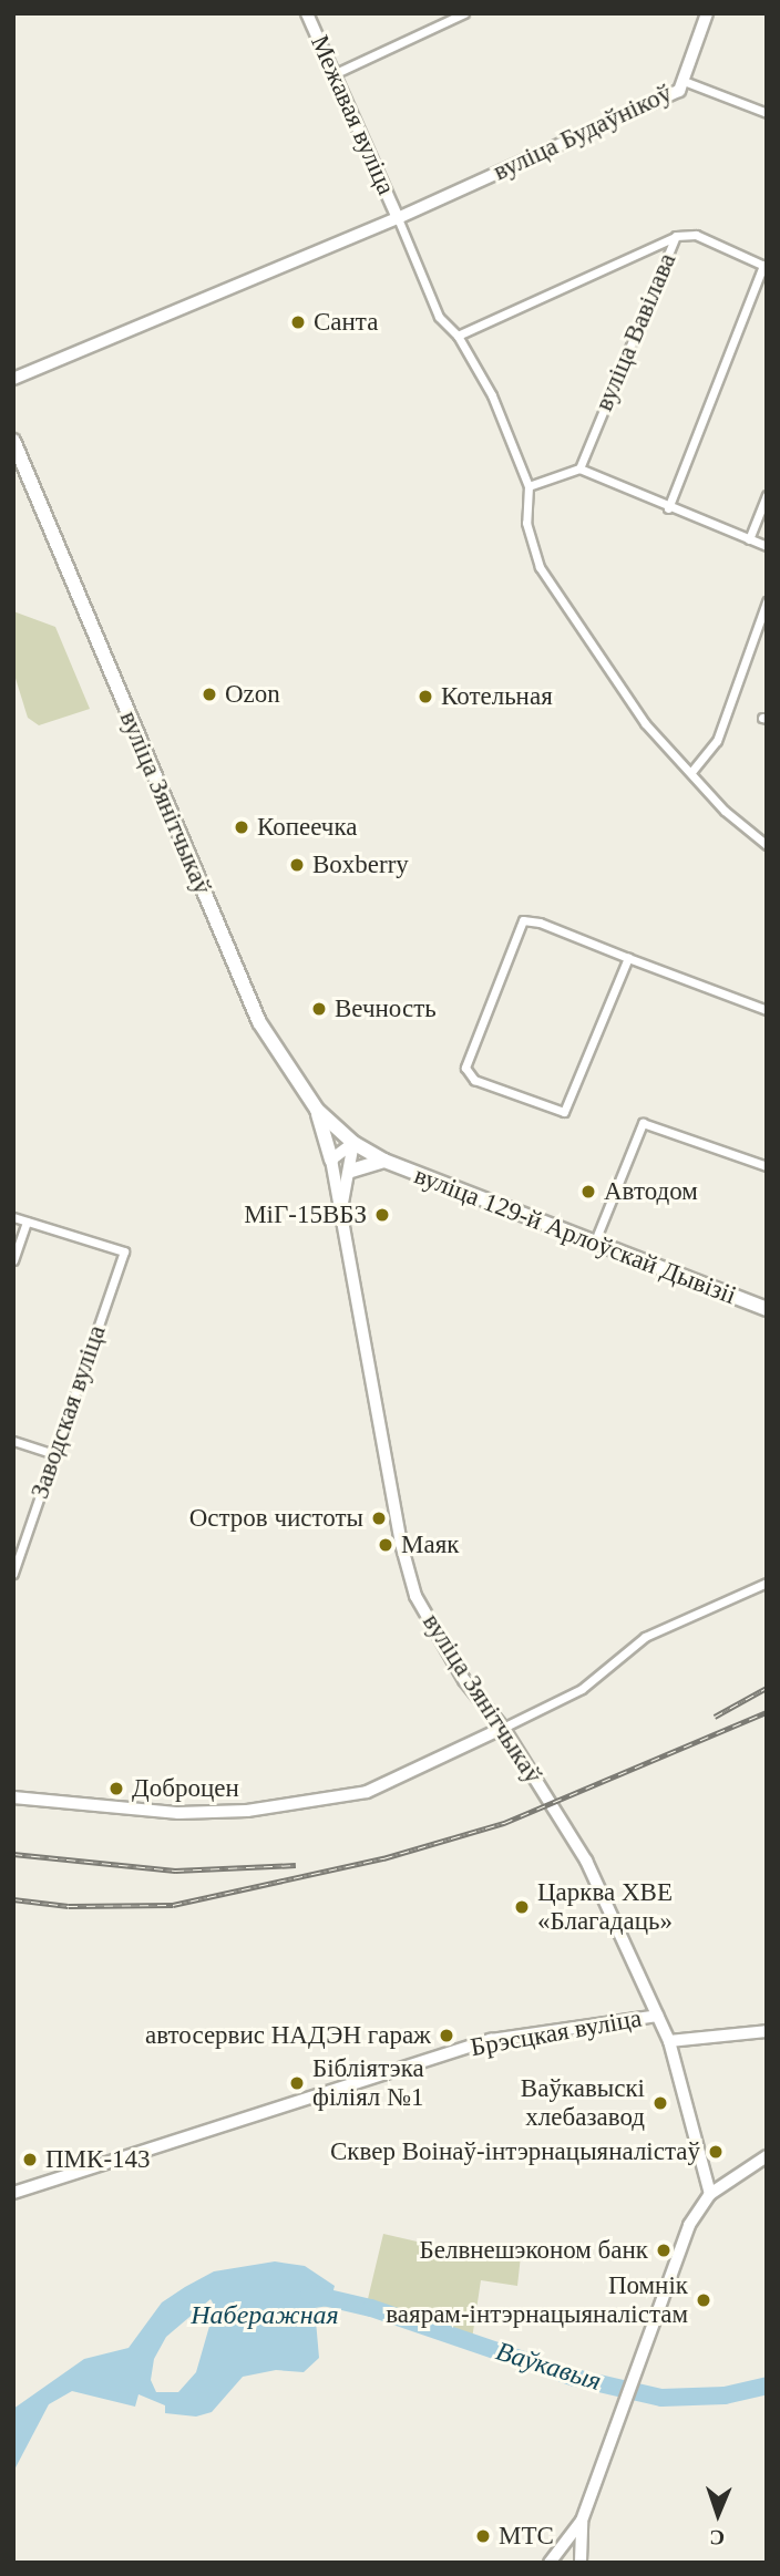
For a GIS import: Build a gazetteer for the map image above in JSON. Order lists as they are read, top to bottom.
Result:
{
  "streets": {
    "main road": ["вуліца Зянітчыкаў", "вуліца 129-й Арлоўскай Дывізіі"],
    "street": [
      "Межавая вуліца",
      "вуліца Будаўнікоў",
      "вуліца Вавілава",
      "Заводская вуліца",
      "Брэсцкая вуліца"
    ]
  },
  "crossings": [
    ["Межавая вуліца", "вуліца Будаўнікоў"],
    ["вуліца Зянітчыкаў", "вуліца 129-й Арлоўскай Дывізіі"],
    ["вуліца Зянітчыкаў", "Брэсцкая вуліца"]
  ],
  "water": ["Наберажная", "Ваўкавыя"],
  "places": [
    "Санта",
    "Ozon",
    "Котельная",
    "Копеечка",
    "Boxberry",
    "Вечность",
    "Автодом",
    "МіГ-15ВБЗ",
    "Остров чистоты",
    "Маяк",
    "Доброцен",
    "Царква ХВЕ «Благадаць»",
    "автосервис НАДЭН гараж",
    "Бібліятэка філіял №1",
    "Ваўкавыскі хлебазавод",
    "Сквер Воінаў-інтэрнацыяналістаў",
    "ПМК-143",
    "Белвнешэконом банк",
    "Помнік ваярам-інтэрнацыяналістам",
    "МТС"
  ],
  "north": "bottom"
}
